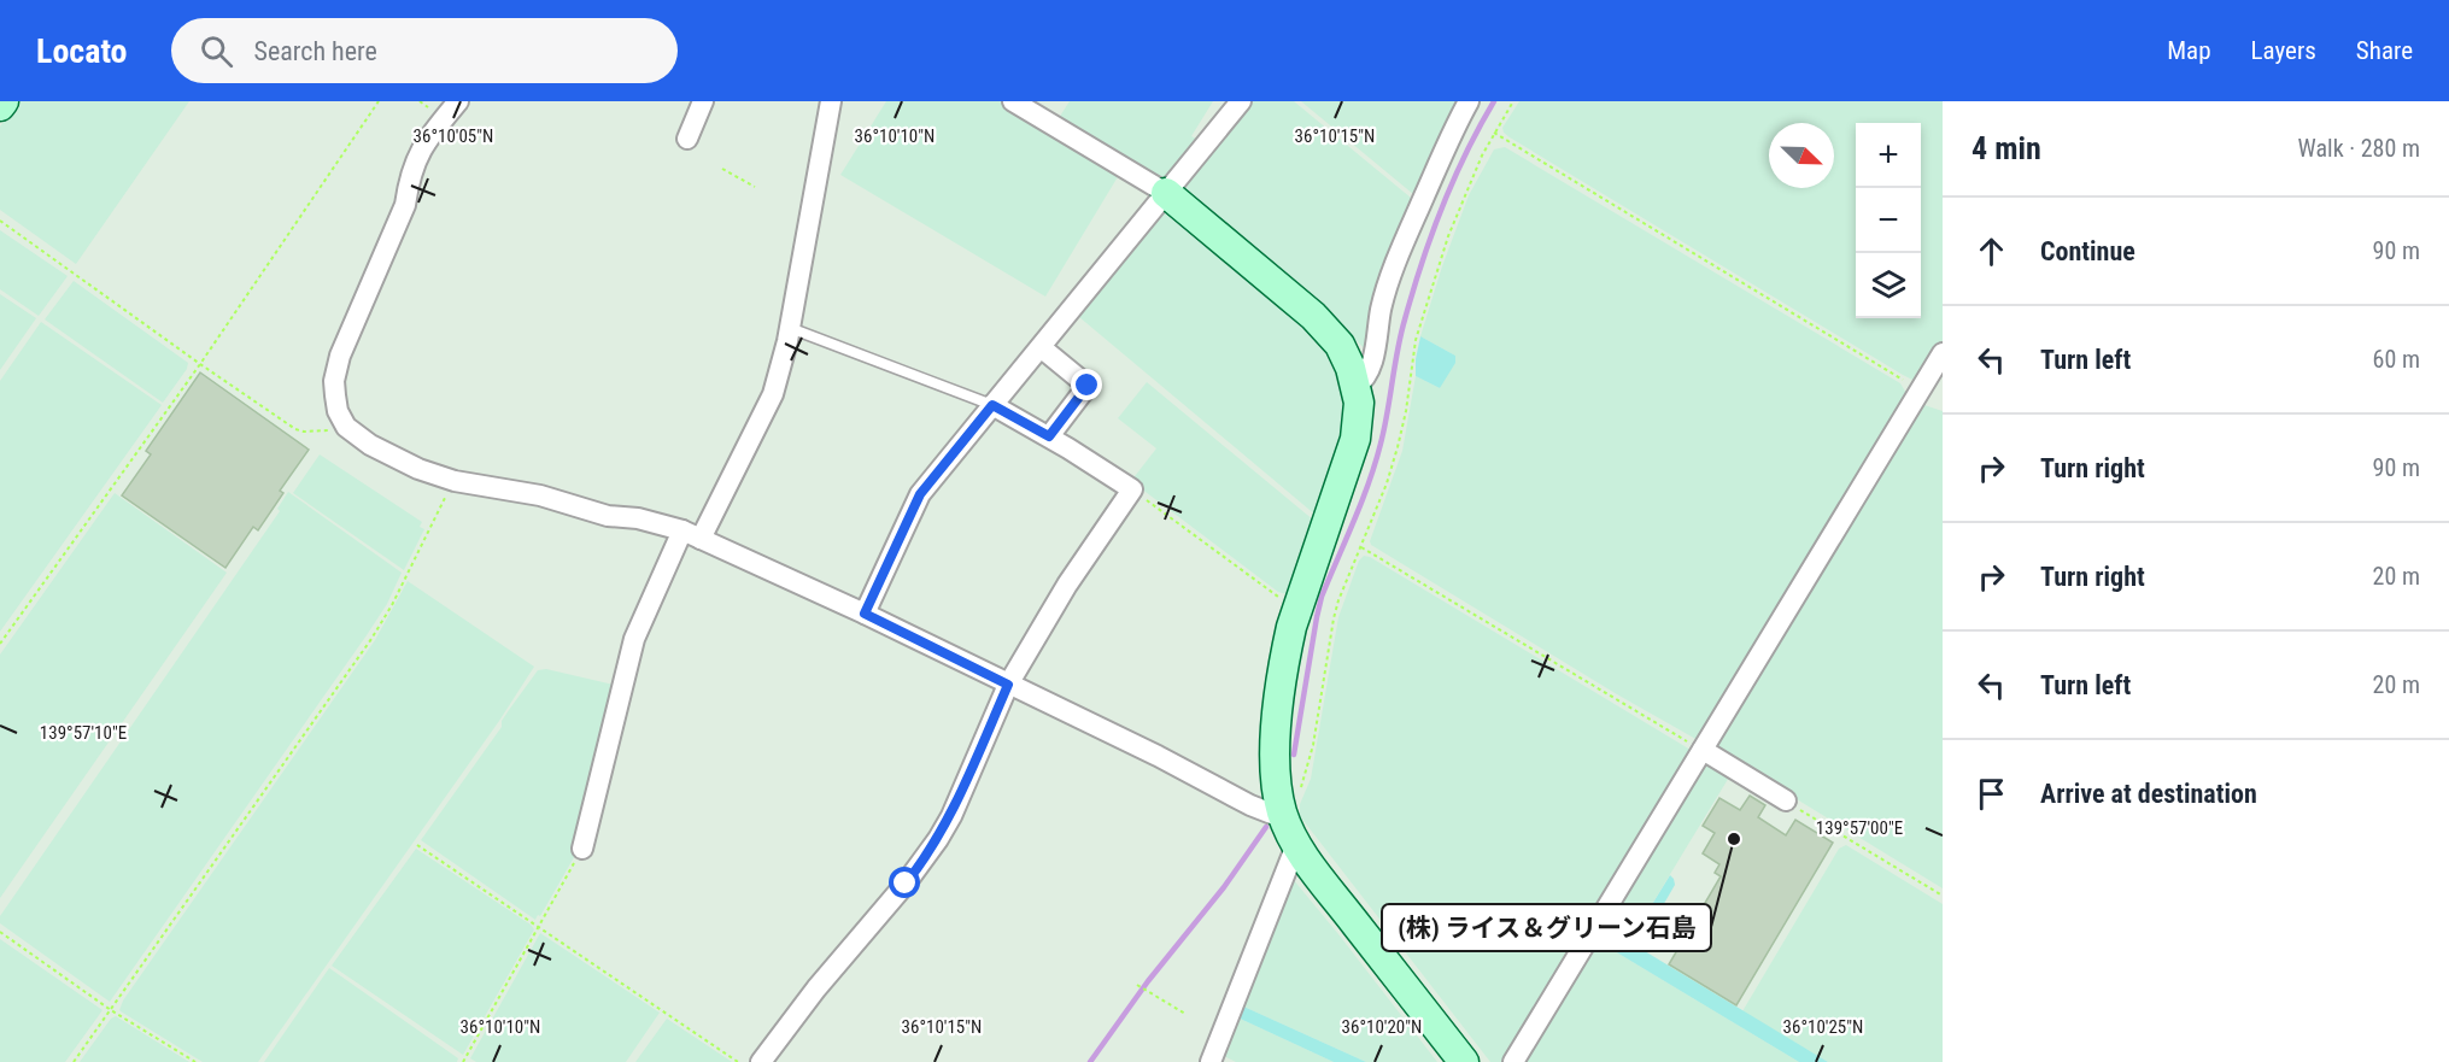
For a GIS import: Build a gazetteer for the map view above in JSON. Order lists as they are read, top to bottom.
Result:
{
  "places": ["(株) ライス＆グリーン石島"],
  "north": "bottom right",
  "page": {
    "header": "Locato",
    "search": "Search here",
    "nav": ["Map", "Layers", "Share"],
    "heading": ["4 min", "Walk · 280 m"],
    "map_buttons": ["+", "−"],
    "list": [
      ["Continue", "90 m"],
      ["Turn left", "60 m"],
      ["Turn right", "90 m"],
      ["Turn right", "20 m"],
      ["Turn left", "20 m"],
      "Arrive at destination"
    ]
  },
  "coordinates": [
    "36°10'05\"N",
    "36°10'10\"N",
    "36°10'15\"N",
    "139°57'10\"E",
    "139°57'00\"E",
    "36°10'20\"N",
    "36°10'25\"N"
  ]
}
